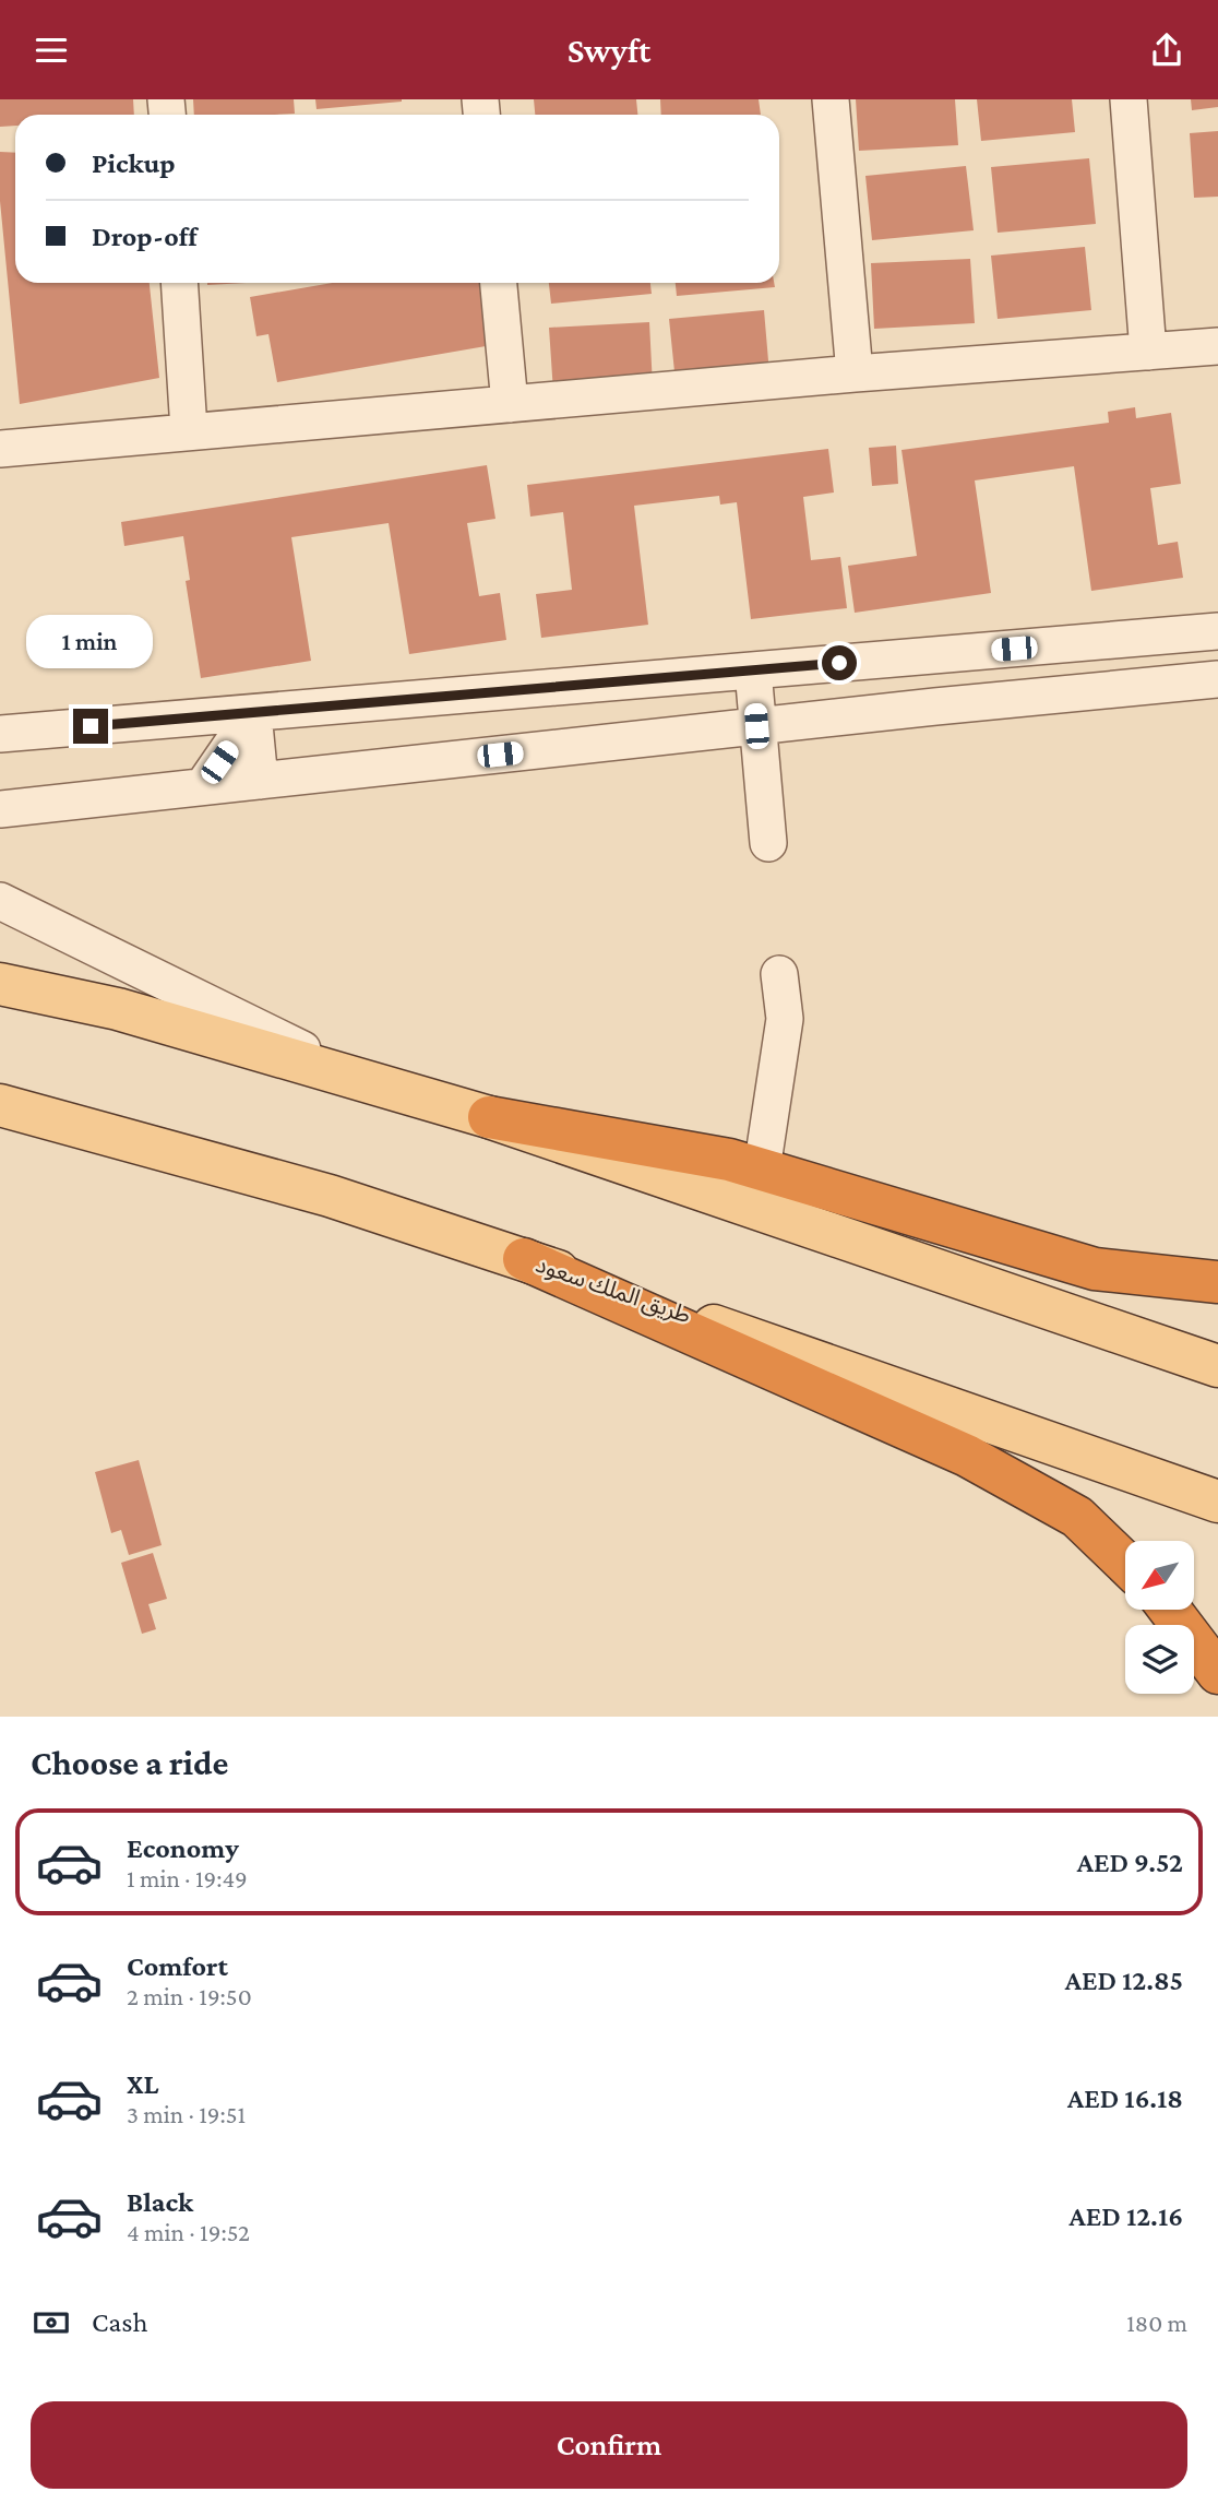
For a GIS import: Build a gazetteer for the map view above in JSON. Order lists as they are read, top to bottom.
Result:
{
  "streets": {
    "main road": ["طريق الملك سعود"]
  },
  "north": "bottom left",
  "page": {
    "header": "Swyft",
    "banner": ["Pickup", "Drop-off"],
    "bubble": "1 min",
    "heading": "Choose a ride",
    "list": [
      {
        "name": "Economy",
        "note": "1 min · 19:49",
        "value": "AED 9.52"
      },
      {
        "name": "Comfort",
        "note": "2 min · 19:50",
        "value": "AED 12.85"
      },
      {
        "name": "XL",
        "note": "3 min · 19:51",
        "value": "AED 16.18"
      },
      {
        "name": "Black",
        "note": "4 min · 19:52",
        "value": "AED 12.16"
      }
    ],
    "pay": ["Cash", "180 m"],
    "buttons": "Confirm"
  }
}
